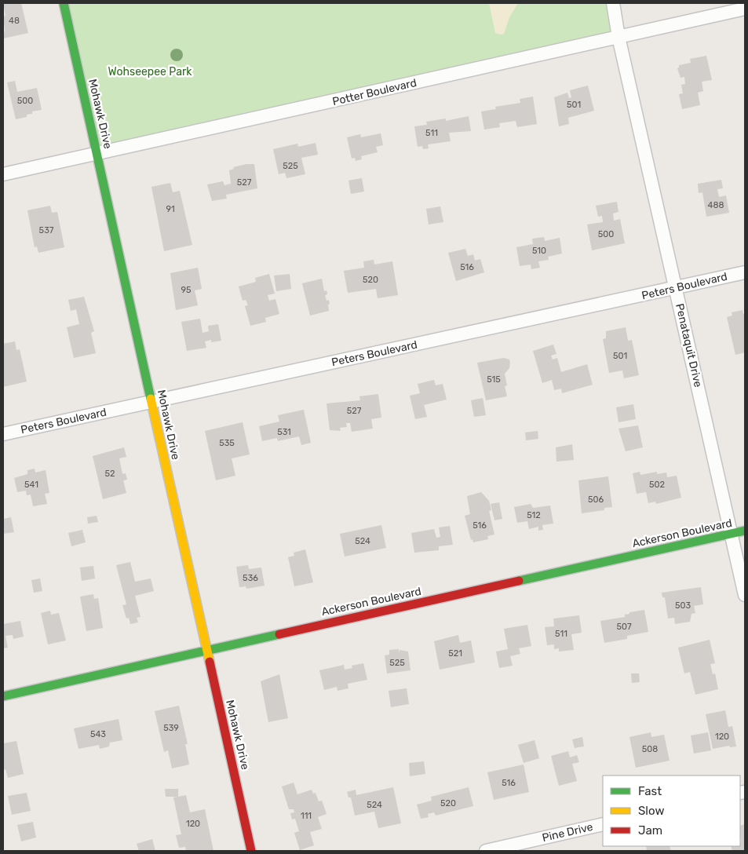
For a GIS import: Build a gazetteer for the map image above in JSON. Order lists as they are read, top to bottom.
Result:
{
  "streets": {
    "street": [
      "Potter Boulevard",
      "Mohawk Drive",
      "Peters Boulevard",
      "Penataquit Drive",
      "Ackerson Boulevard",
      "Pine Drive"
    ]
  },
  "crossings": [
    ["Potter Boulevard", "Mohawk Drive"],
    ["Potter Boulevard", "Penataquit Drive"],
    ["Mohawk Drive", "Peters Boulevard"],
    ["Mohawk Drive", "Ackerson Boulevard"],
    ["Peters Boulevard", "Penataquit Drive"],
    ["Penataquit Drive", "Ackerson Boulevard"]
  ],
  "parks": ["Wohseepee Park"],
  "house_numbers": [
    "48",
    "500",
    "501",
    "511",
    "525",
    "527",
    "488",
    "91",
    "537",
    "500",
    "510",
    "516",
    "520",
    "95",
    "501",
    "515",
    "527",
    "531",
    "535",
    "52",
    "541",
    "502",
    "506",
    "512",
    "516",
    "524",
    "536",
    "503",
    "507",
    "511",
    "521",
    "525",
    "539",
    "543",
    "120",
    "508",
    "516",
    "520",
    "524",
    "111",
    "120"
  ],
  "legend": ["Fast", "Slow", "Jam"]
}
